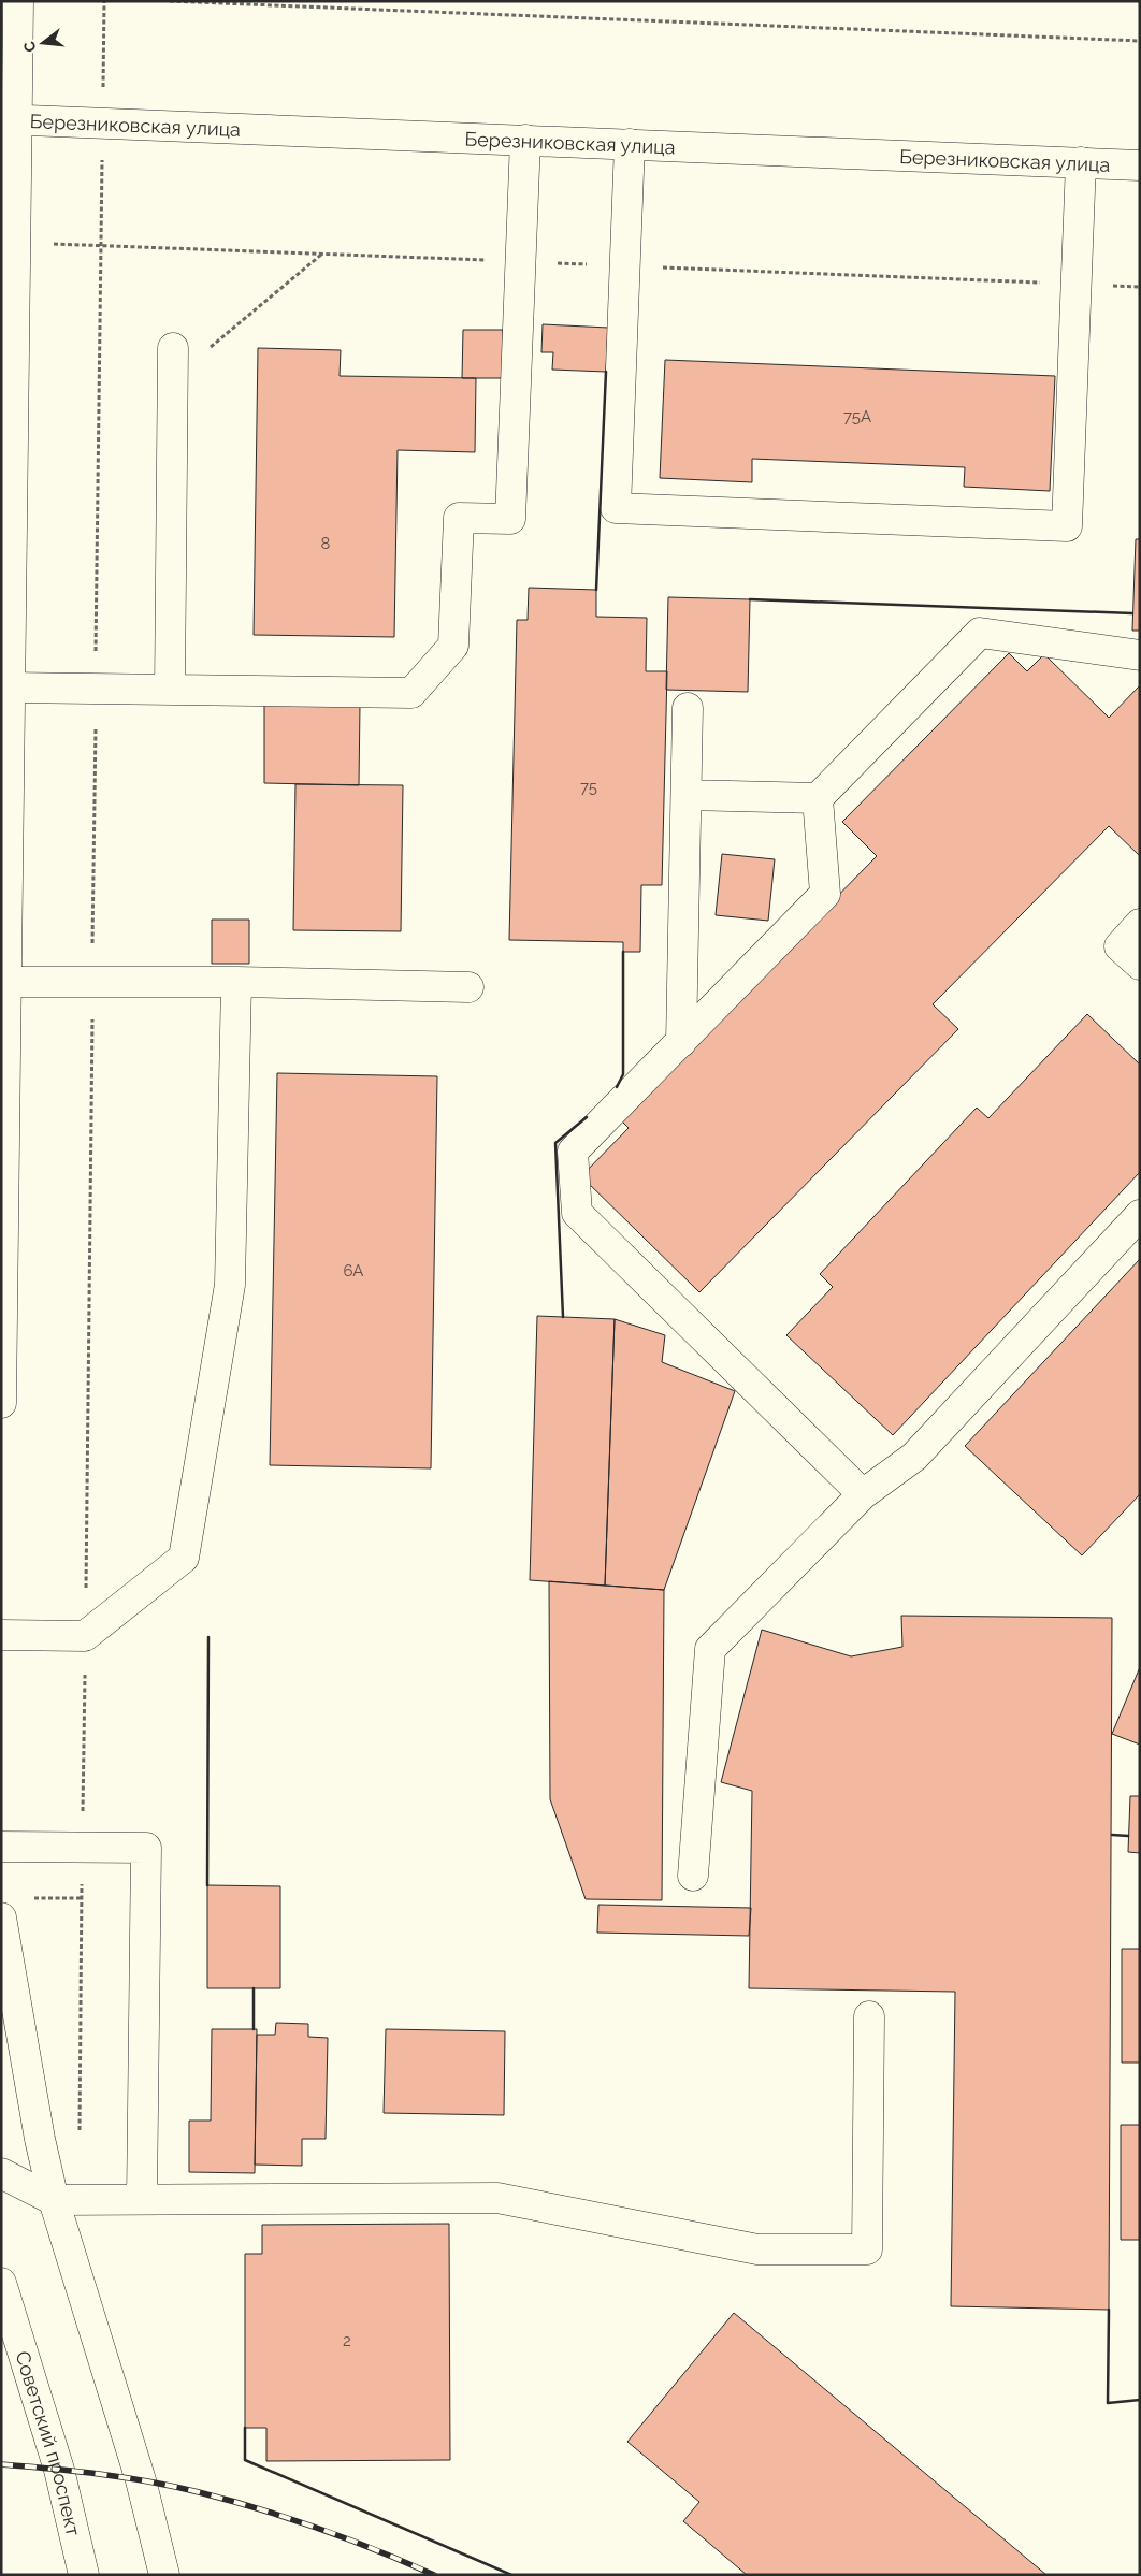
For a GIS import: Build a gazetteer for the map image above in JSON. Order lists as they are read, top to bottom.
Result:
{
  "streets": {
    "main road": ["Березниковская улица", "Советский проспект"]
  },
  "house_numbers": [
    "75А",
    "8",
    "75",
    "6А",
    "2"
  ],
  "north": "left"
}
